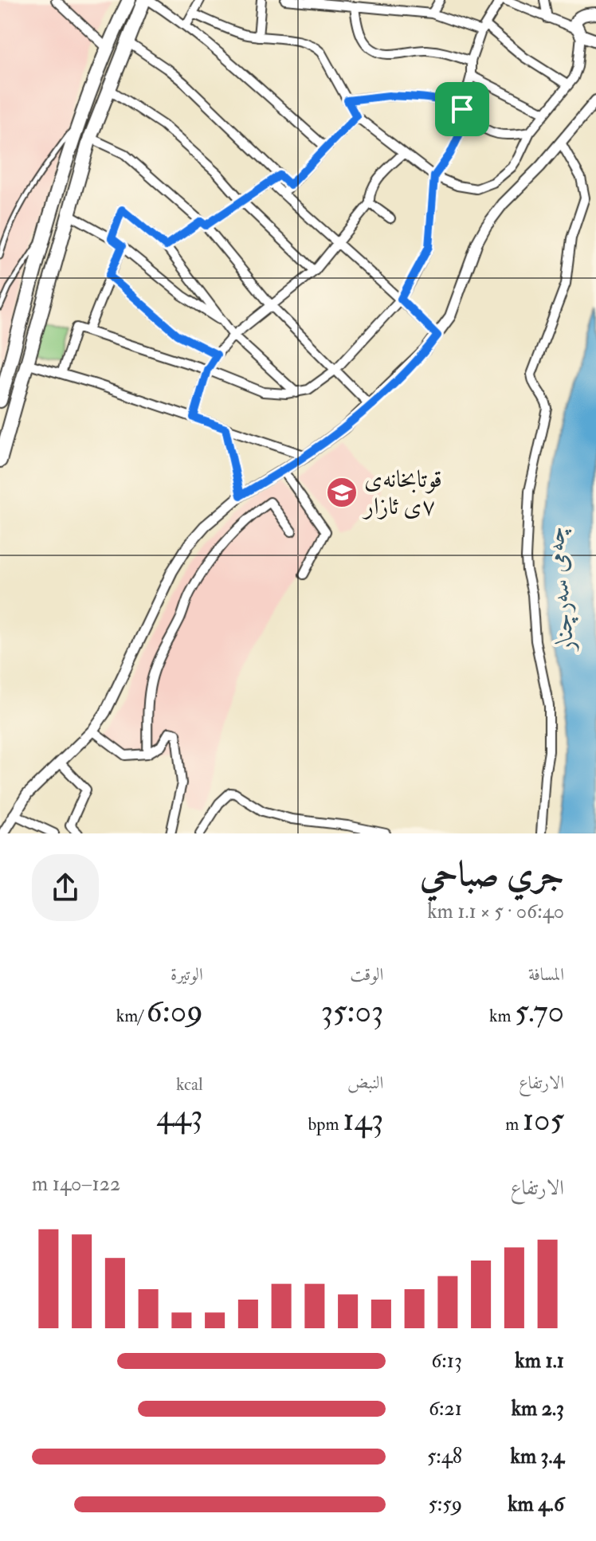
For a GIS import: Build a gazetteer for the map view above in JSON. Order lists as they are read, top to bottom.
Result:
{
  "water": ["چەمی سەرچنار"],
  "places": {
    "school or university": ["قوتابخانەی ٧ی ئازار"]
  },
  "page": {
    "heading": ["جري صباحي", "06:40 · 5 × 1.1 km"],
    "stats": [
      ["المسافة", "5.70 km"],
      ["الوقت", "35:03"],
      ["الوتيرة", "6:09 /km"],
      ["الارتفاع", "105 m"],
      ["النبض", "143 bpm"],
      ["kcal", "443"]
    ],
    "chart": ["الارتفاع", "122–140 m"],
    "list": [
      {
        "name": "1.1 km",
        "note": "6:13"
      },
      {
        "name": "2.3 km",
        "note": "6:21"
      },
      {
        "name": "3.4 km",
        "note": "5:48"
      },
      {
        "name": "4.6 km",
        "note": "5:59"
      }
    ]
  }
}
